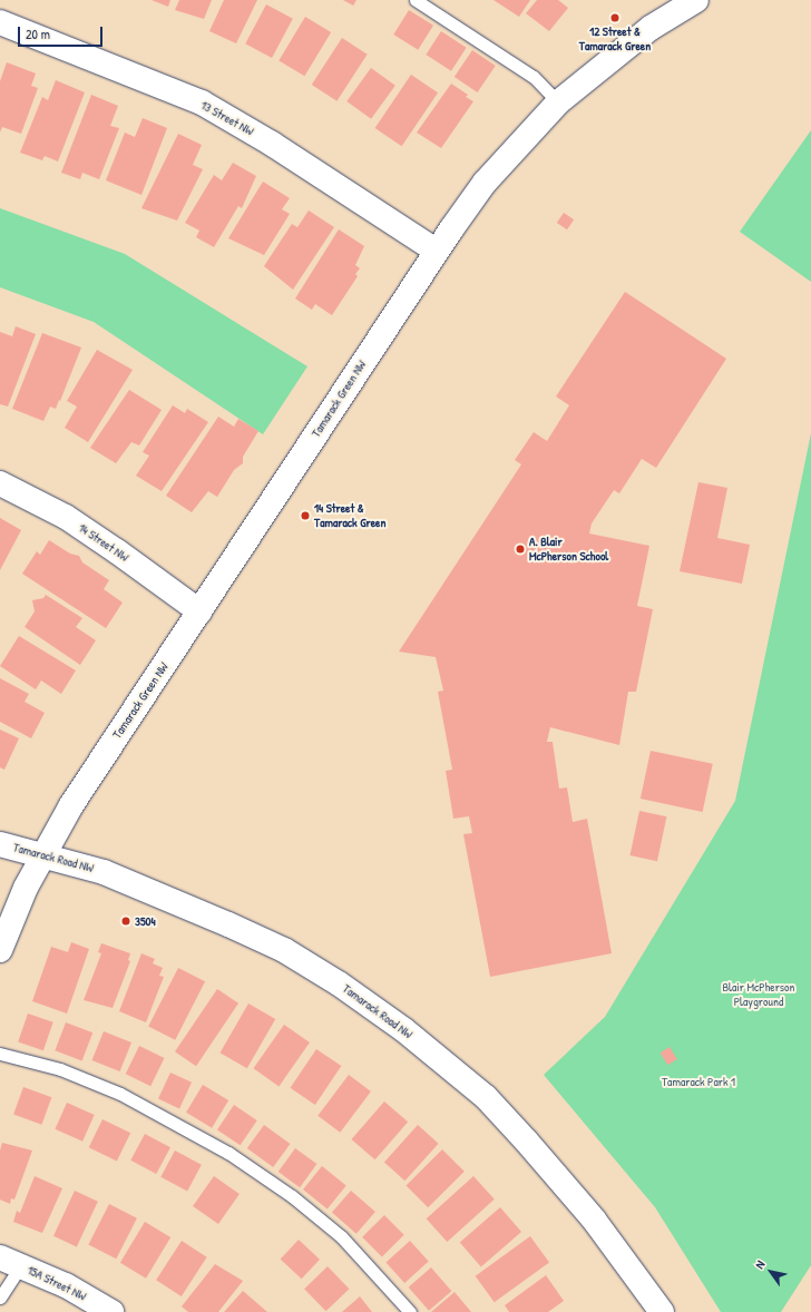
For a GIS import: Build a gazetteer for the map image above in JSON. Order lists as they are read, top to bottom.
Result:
{
  "streets": {
    "street": [
      "13 Street NW",
      "Tamarack Green NW",
      "14 Street NW",
      "Tamarack Road NW",
      "15A Street NW"
    ]
  },
  "crossings": [
    ["13 Street NW", "Tamarack Green NW"],
    ["Tamarack Green NW", "14 Street NW"],
    ["Tamarack Green NW", "Tamarack Road NW"]
  ],
  "parks": ["Blair McPherson Playground", "Tamarack Park 1"],
  "places": [
    "12 Street & Tamarack Green",
    "14 Street & Tamarack Green",
    "A. Blair McPherson School",
    "3504"
  ],
  "scale_bar": "20 m",
  "north": "top left"
}
